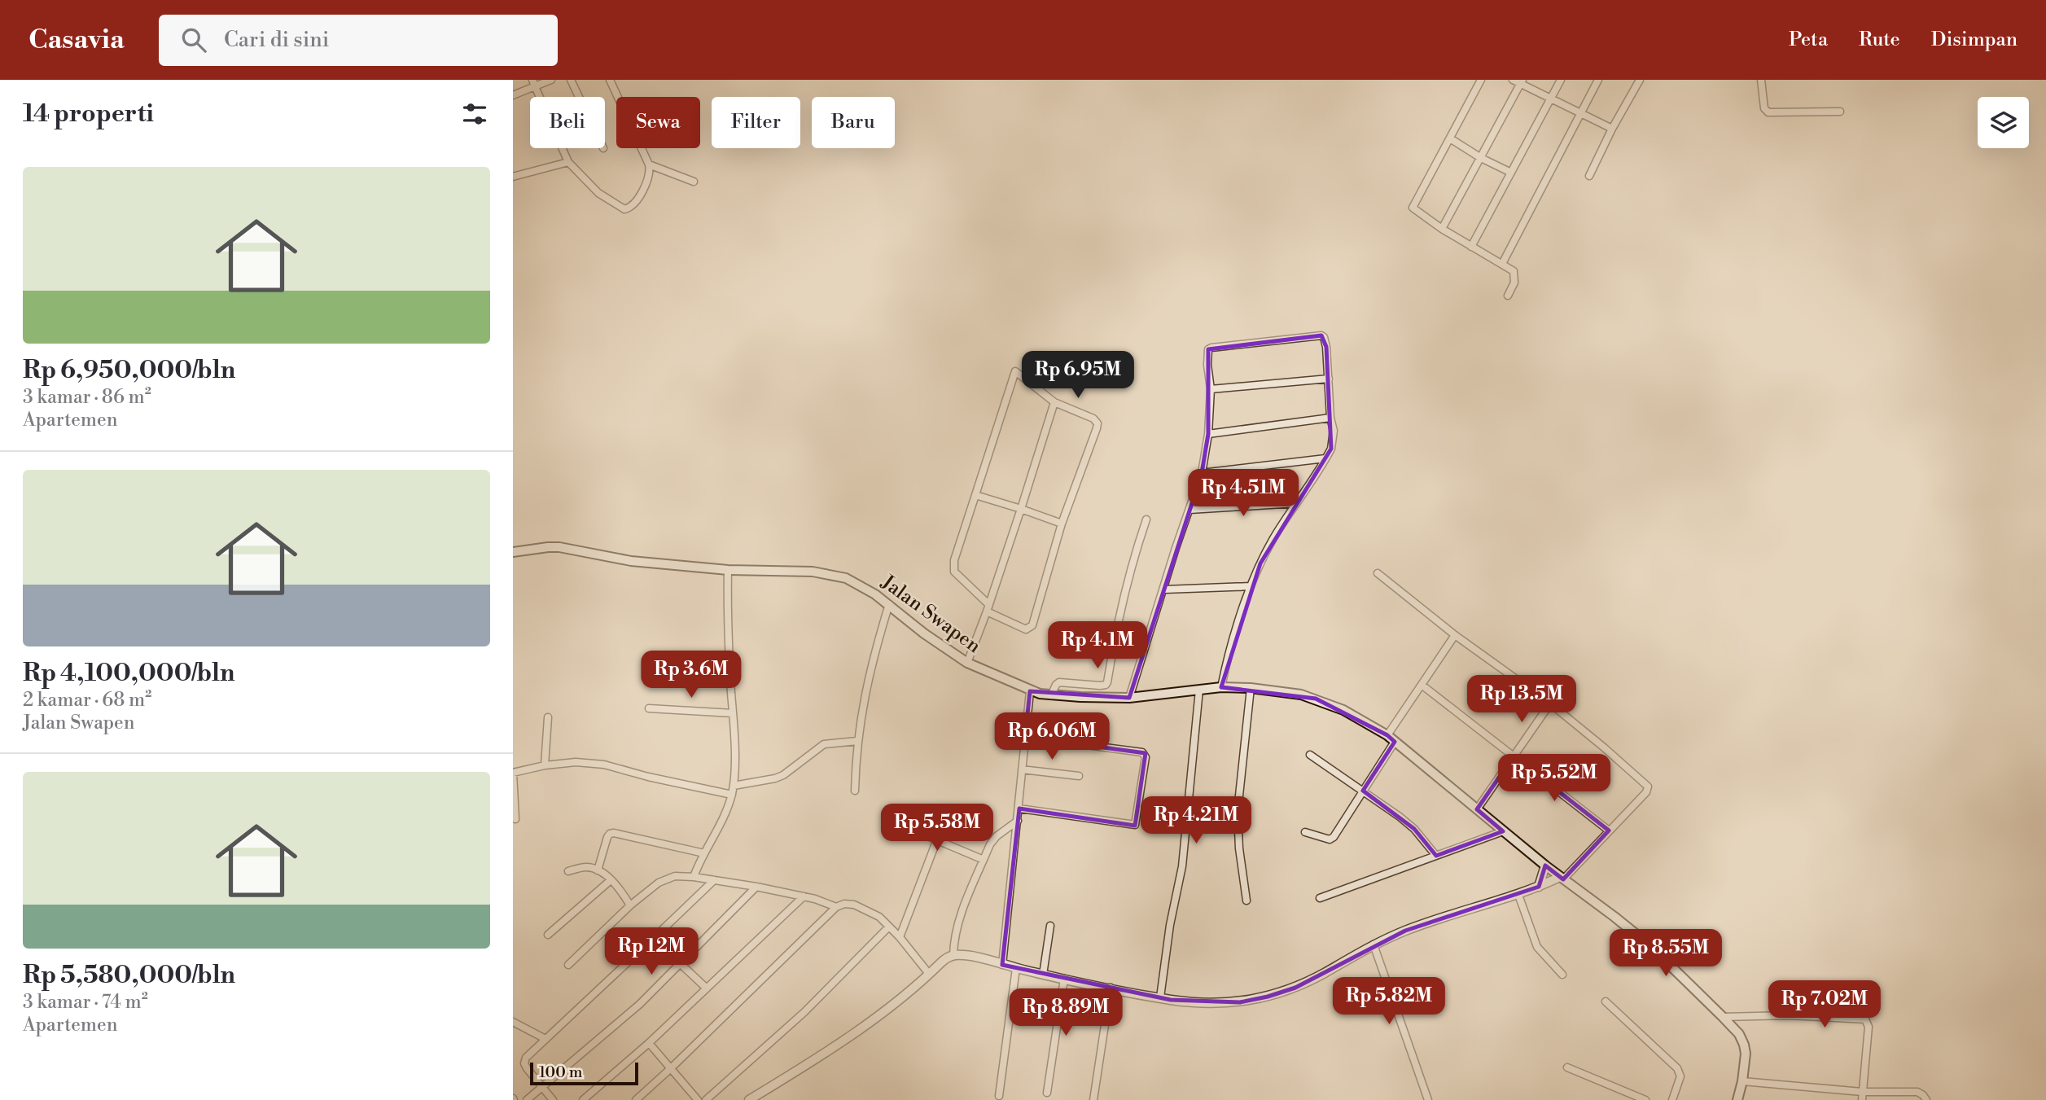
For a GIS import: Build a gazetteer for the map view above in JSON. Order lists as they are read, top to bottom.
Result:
{
  "streets": {
    "main road": ["Jalan Swapen"]
  },
  "scale_bar": "100 m",
  "page": {
    "header": "Casavia",
    "search": "Cari di sini",
    "nav": ["Peta", "Rute", "Disimpan"],
    "heading": "14 properti",
    "chip": [
      "Beli",
      "Sewa",
      "Filter",
      "Baru"
    ],
    "list": [
      {
        "name": "Rp 6,950,000/bln",
        "note": "3 kamar · 86 m² · Apartemen"
      },
      {
        "name": "Rp 4,100,000/bln",
        "note": "2 kamar · 68 m² · Jalan Swapen"
      },
      {
        "name": "Rp 5,580,000/bln",
        "note": "3 kamar · 74 m² · Apartemen"
      }
    ],
    "price": [
      "Rp 6.95M",
      "Rp 4.51M",
      "Rp 4.1M",
      "Rp 3.6M",
      "Rp 13.5M",
      "Rp 6.06M",
      "Rp 5.52M",
      "Rp 4.21M",
      "Rp 5.58M",
      "Rp 12M",
      "Rp 8.55M",
      "Rp 5.82M",
      "Rp 7.02M",
      "Rp 8.89M"
    ],
    "scale": "100 m"
  }
}
